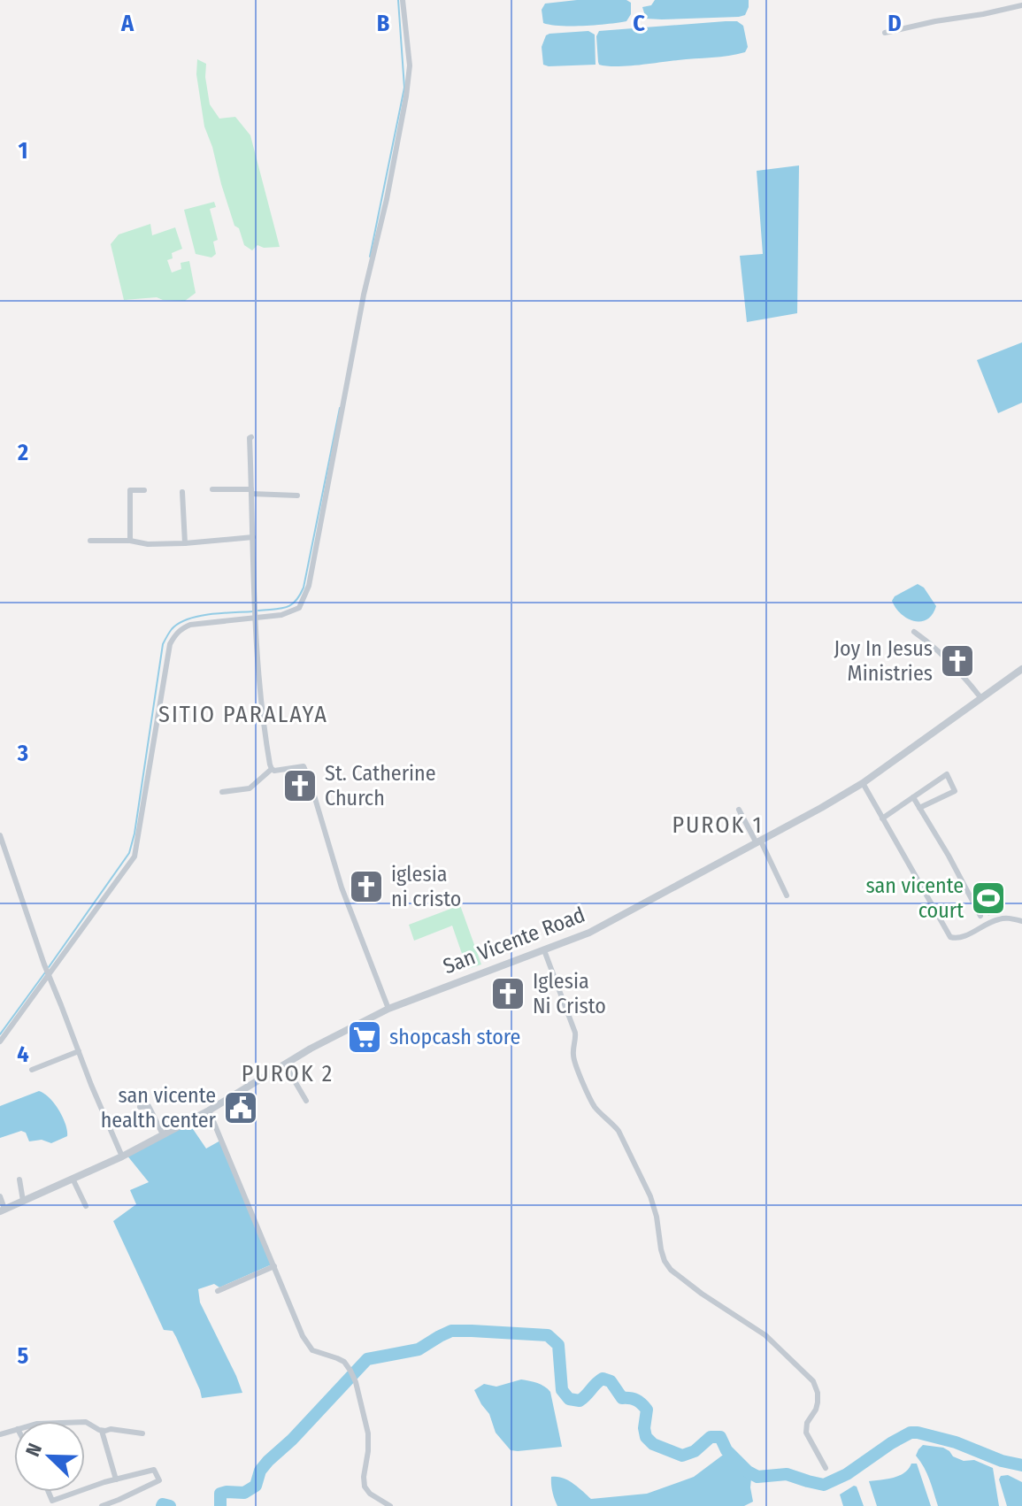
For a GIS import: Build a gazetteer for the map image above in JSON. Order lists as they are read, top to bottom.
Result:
{
  "streets": {
    "street": ["San Vicente Road"]
  },
  "districts": ["SITIO PARALAYA", "PUROK 1", "PUROK 2"],
  "places": {
    "church": [
      "Joy In Jesus Ministries",
      "St. Catherine Church",
      "iglesia ni cristo",
      "Iglesia Ni Cristo"
    ],
    "sports": ["san vicente court"],
    "supermarket": ["shopcash store"],
    "public building": ["san vicente health center"]
  },
  "north": "top left",
  "grid": {
    "columns": [
      "A",
      "B",
      "C",
      "D"
    ],
    "rows": [
      "1",
      "2",
      "3",
      "4",
      "5"
    ]
  }
}
